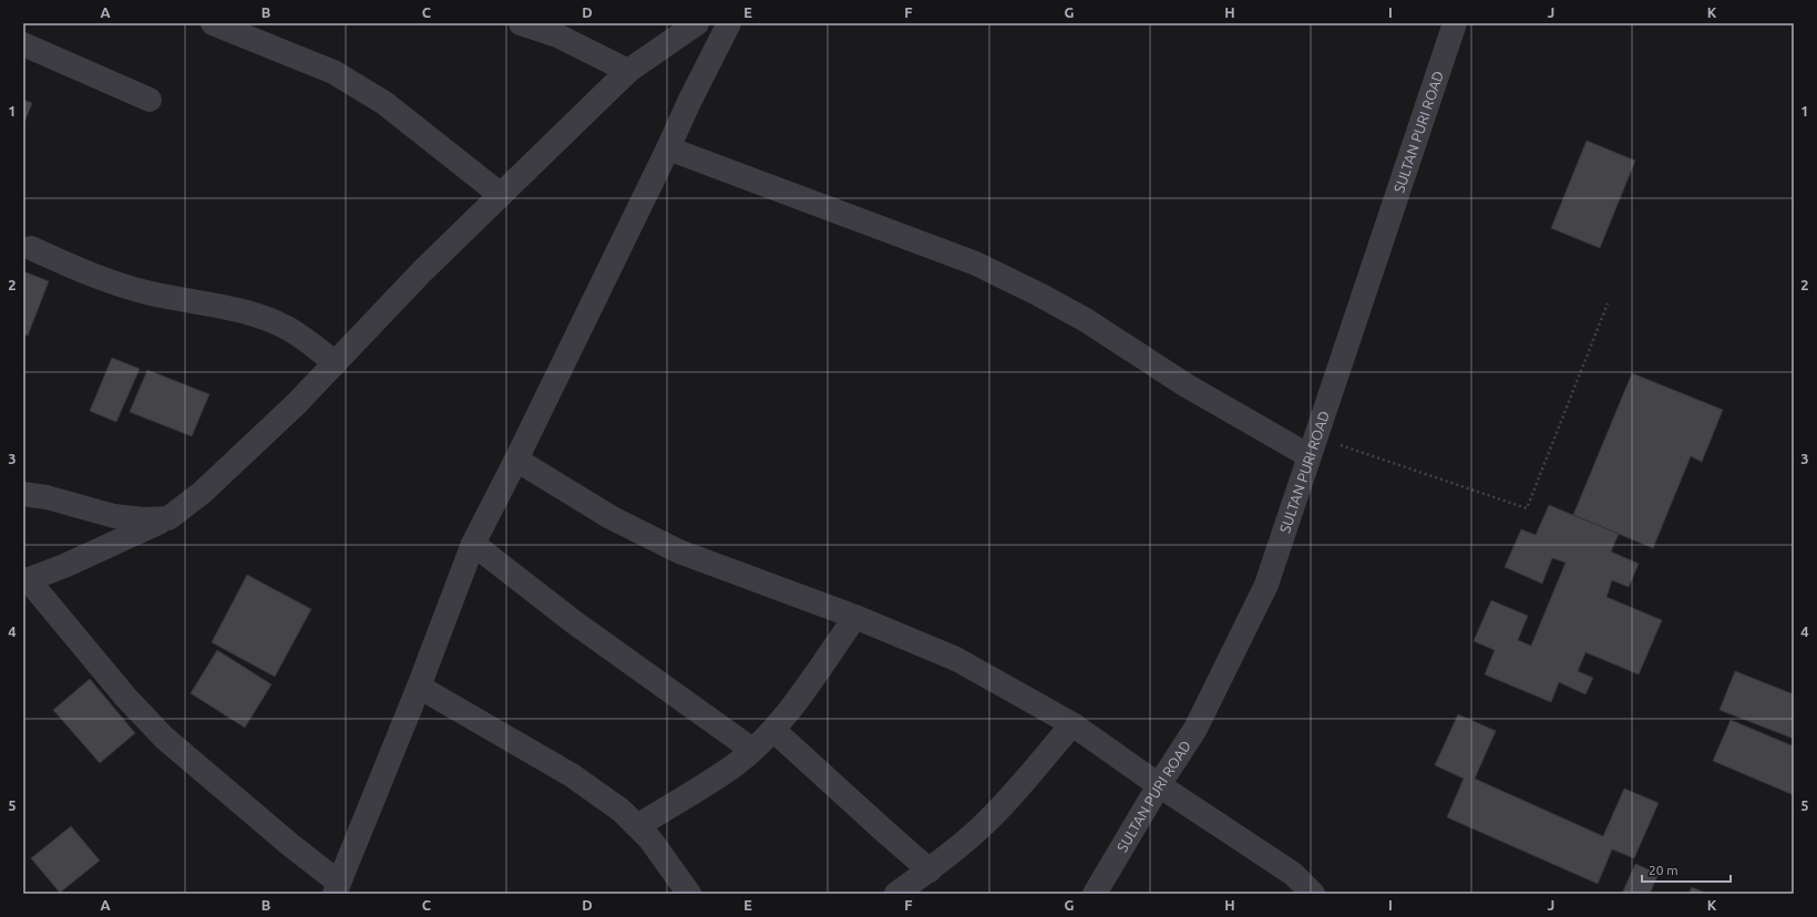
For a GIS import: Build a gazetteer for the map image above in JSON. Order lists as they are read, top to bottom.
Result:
{
  "streets": {
    "street": ["SULTAN PURI ROAD"]
  },
  "scale_bar": "20 m",
  "grid": {
    "columns": [
      "A",
      "B",
      "C",
      "D",
      "E",
      "F",
      "G",
      "H",
      "I",
      "J",
      "K"
    ],
    "rows": [
      "1",
      "2",
      "3",
      "4",
      "5"
    ]
  }
}
